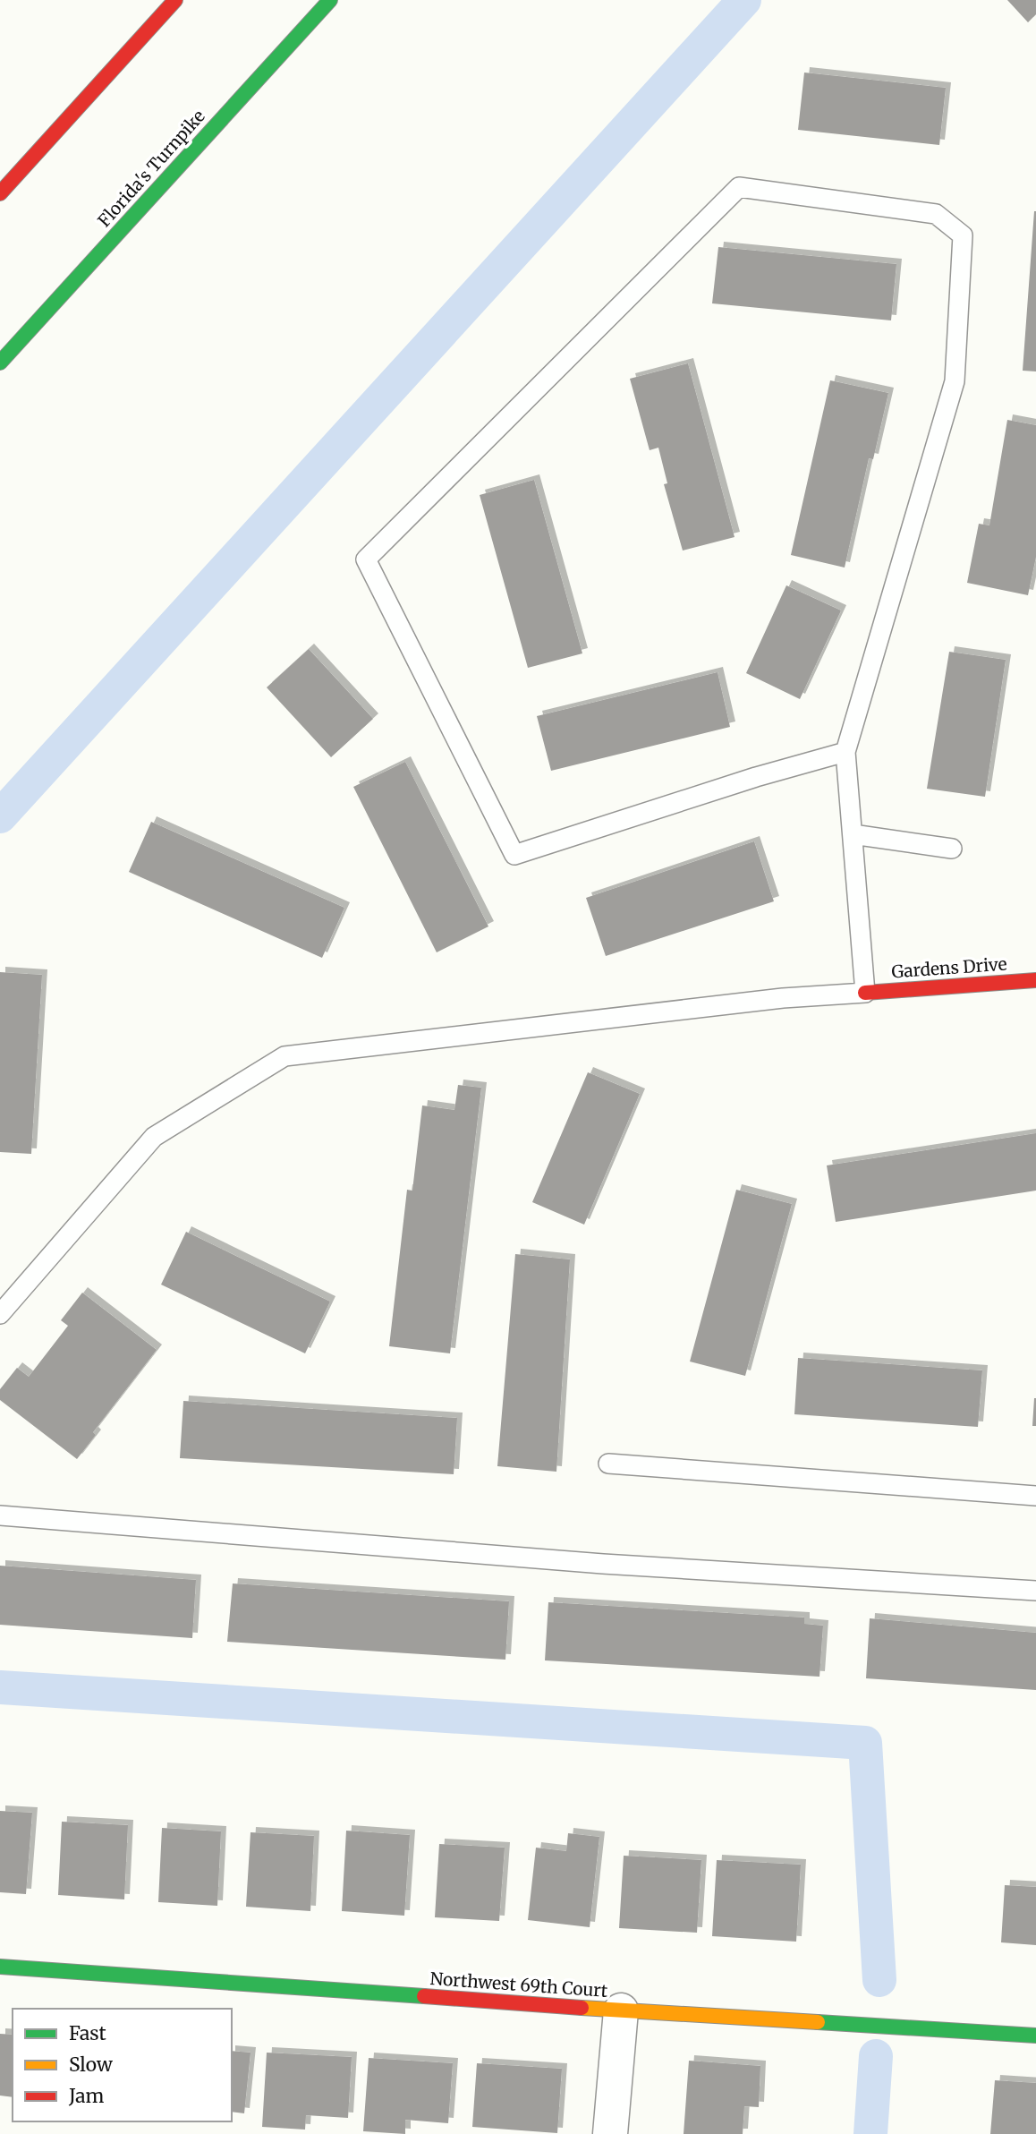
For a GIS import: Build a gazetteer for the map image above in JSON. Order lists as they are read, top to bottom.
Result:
{
  "streets": {
    "main road": ["Florida's Turnpike", "Gardens Drive", "Northwest 69th Court"]
  },
  "legend": ["Fast", "Slow", "Jam"]
}
